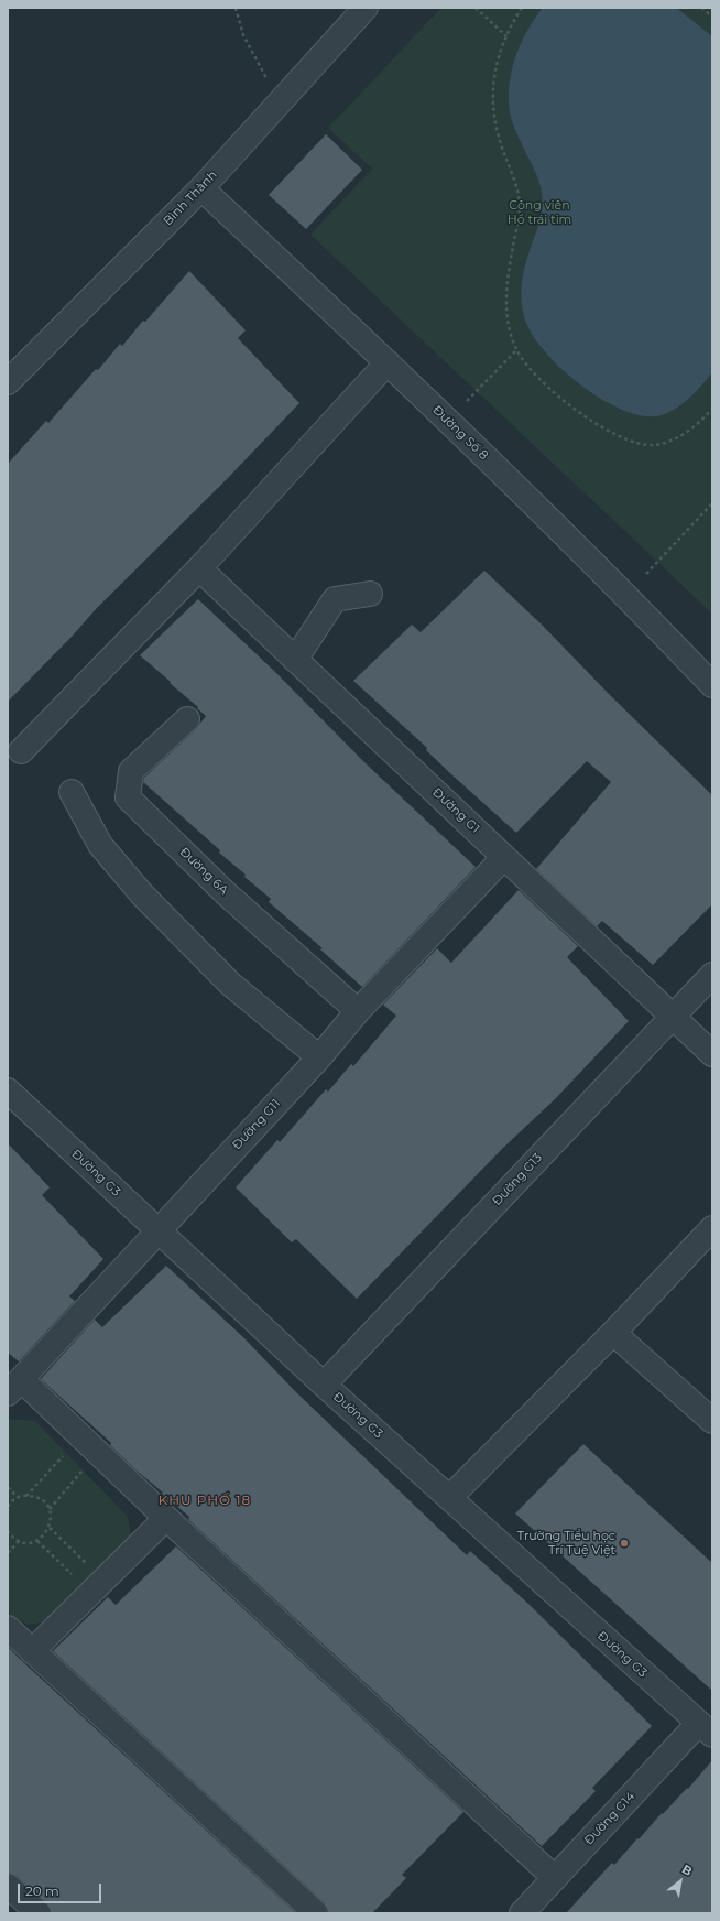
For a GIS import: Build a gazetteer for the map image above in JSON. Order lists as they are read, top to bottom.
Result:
{
  "streets": {
    "street": [
      "Bình Thành",
      "Đường Số 8",
      "Đường G1",
      "Đường 6A",
      "Đường G11",
      "Đường G3",
      "Đường G13",
      "Đường G14"
    ]
  },
  "crossings": [
    ["Bình Thành", "Đường Số 8"],
    ["Đường G1", "Đường G11"],
    ["Đường G1", "Đường G13"],
    ["Đường 6A", "Đường G11"],
    ["Đường G11", "Đường G3"],
    ["Đường G3", "Đường G13"],
    ["Đường G3", "Đường G14"]
  ],
  "districts": ["KHU PHỐ 18"],
  "parks": ["Công viên Hồ trái tim"],
  "places": ["Trường Tiểu học Trí Tuệ Việt"],
  "scale_bar": "20 m",
  "north": "top right"
}
